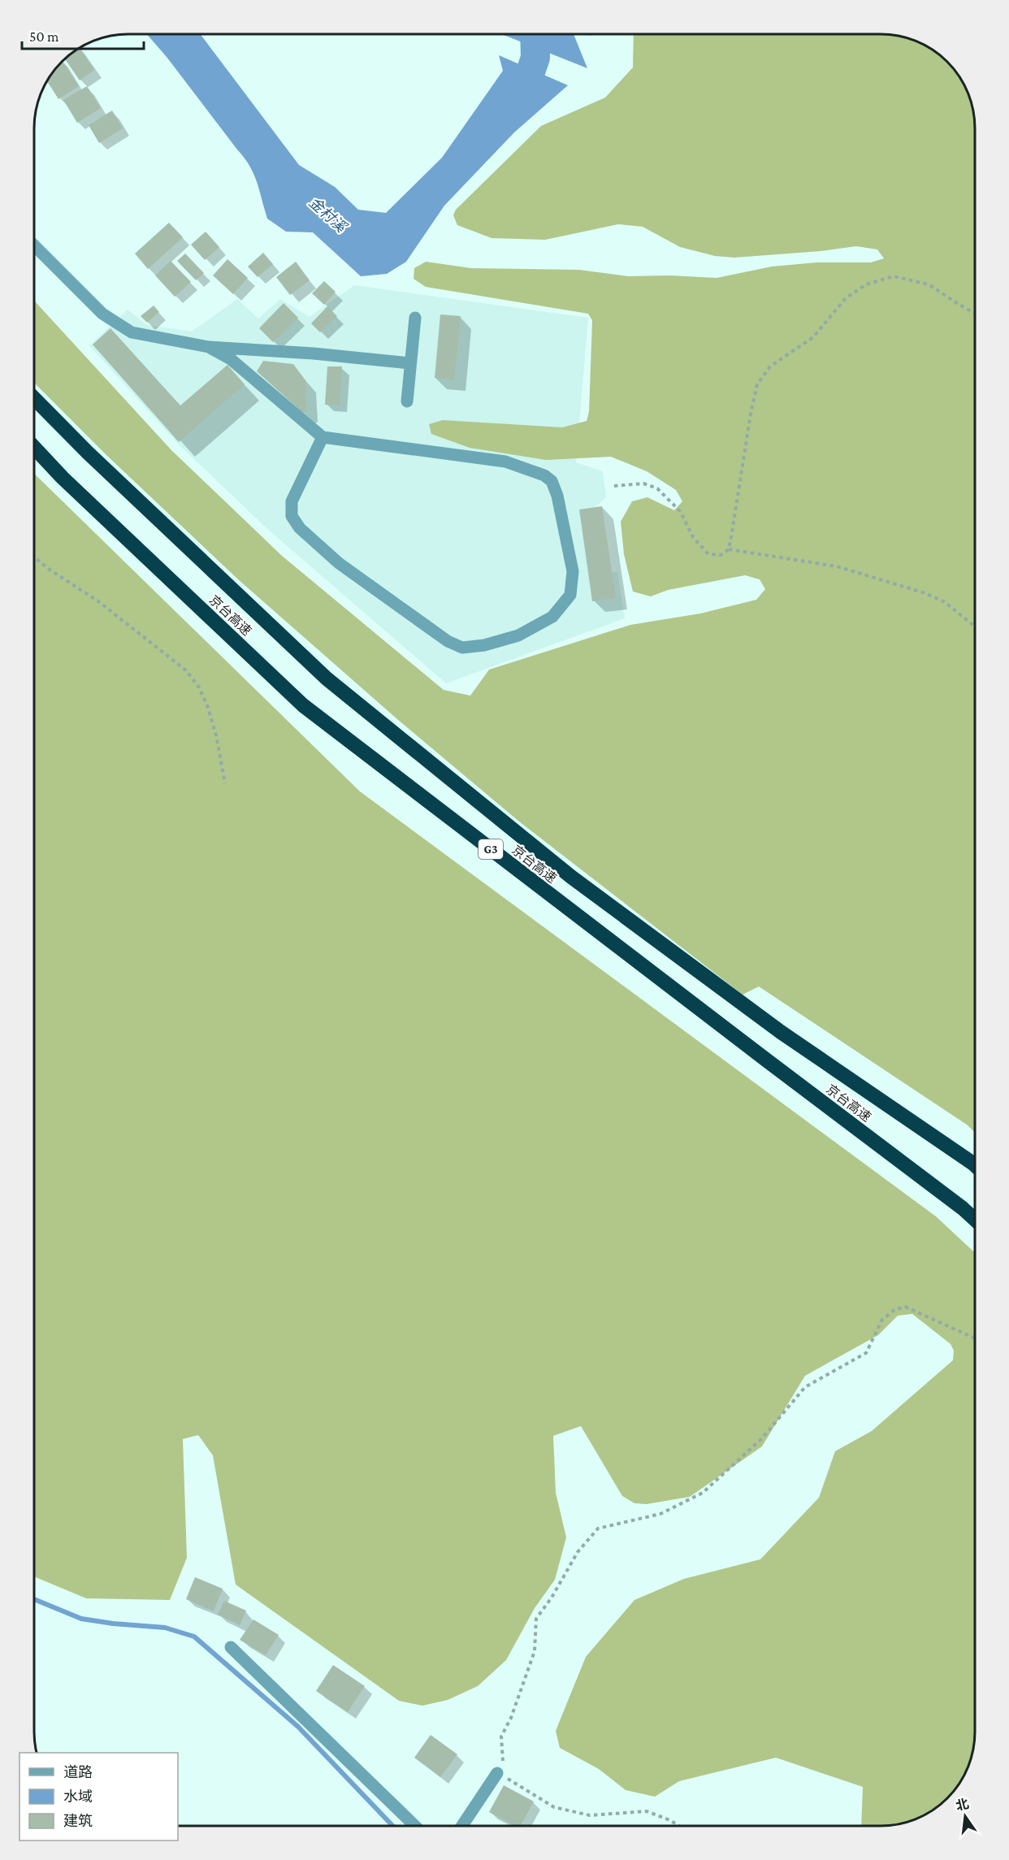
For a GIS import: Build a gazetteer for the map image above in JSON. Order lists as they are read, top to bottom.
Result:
{
  "streets": {
    "highway": ["京台高速", "G3"]
  },
  "water": ["金村溪"],
  "legend": ["道路", "水域", "建筑"],
  "scale_bar": "50 m",
  "north": "top"
}
